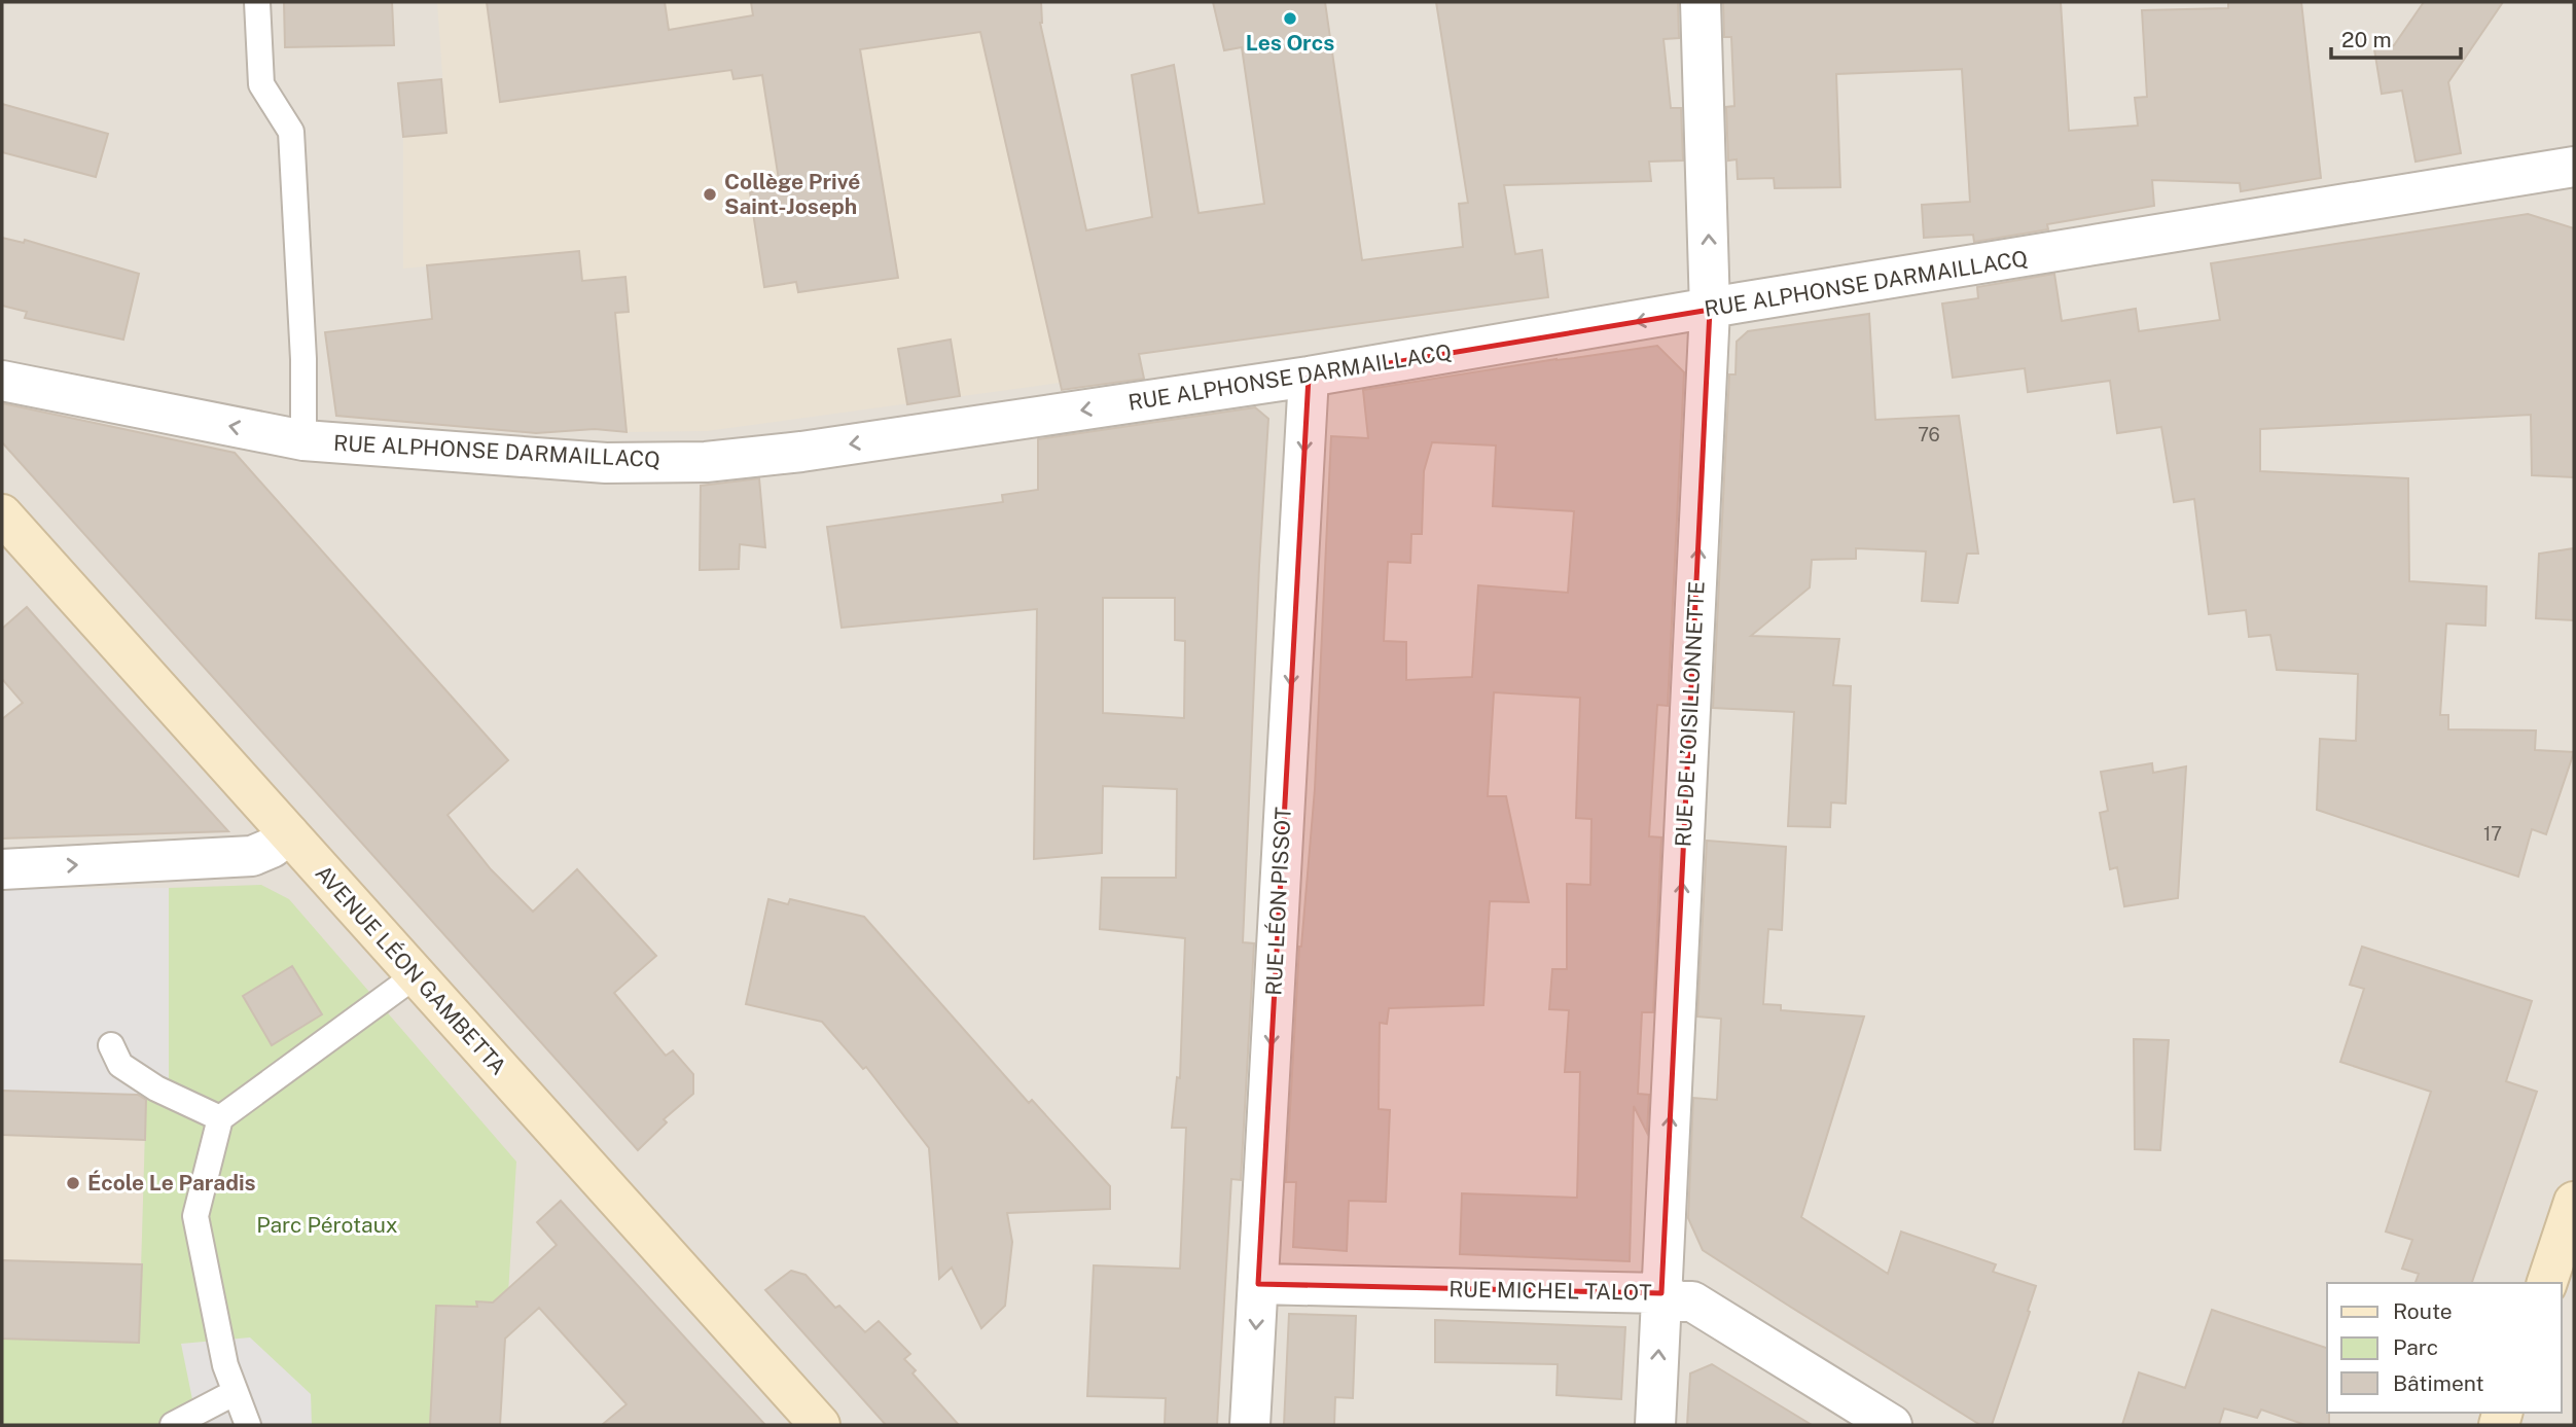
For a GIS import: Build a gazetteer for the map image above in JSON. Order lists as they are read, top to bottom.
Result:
{
  "streets": {
    "street": [
      "RUE ALPHONSE DARMAILLACQ",
      "RUE DE L’OISILLONNETTE",
      "RUE LÉON PISSOT",
      "AVENUE LÉON GAMBETTA",
      "RUE MICHEL TALOT"
    ]
  },
  "crossings": [
    ["RUE ALPHONSE DARMAILLACQ", "RUE DE L’OISILLONNETTE"],
    ["RUE ALPHONSE DARMAILLACQ", "RUE LÉON PISSOT"],
    ["RUE DE L’OISILLONNETTE", "RUE MICHEL TALOT"],
    ["RUE LÉON PISSOT", "RUE MICHEL TALOT"]
  ],
  "one_way": ["RUE ALPHONSE DARMAILLACQ", "RUE DE L’OISILLONNETTE", "RUE LÉON PISSOT"],
  "parks": ["Parc Pérotaux"],
  "places": ["Les Orcs", "Collège Privé Saint-Joseph", "École Le Paradis"],
  "house_numbers": ["76", "17"],
  "legend": ["Route", "Parc", "Bâtiment"],
  "scale_bar": "20 m"
}
